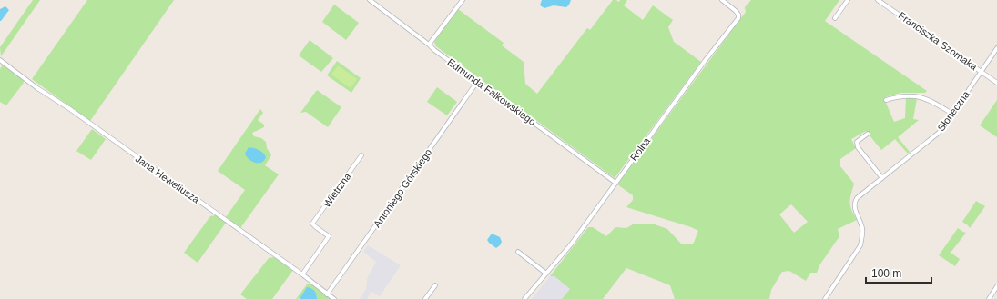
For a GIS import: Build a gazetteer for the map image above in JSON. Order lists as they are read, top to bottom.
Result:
{
  "streets": {
    "street": [
      "Franciszka Szornaka",
      "Edmunda Falkowskiego",
      "Słoneczna",
      "Rolna",
      "Jana Heweliusza",
      "Antoniego Górskiego",
      "Wietrzna"
    ]
  },
  "crossings": [
    ["Franciszka Szornaka", "Słoneczna"],
    ["Edmunda Falkowskiego", "Rolna"],
    ["Edmunda Falkowskiego", "Antoniego Górskiego"],
    ["Jana Heweliusza", "Antoniego Górskiego"],
    ["Jana Heweliusza", "Wietrzna"]
  ],
  "scale_bar": "100 m"
}
